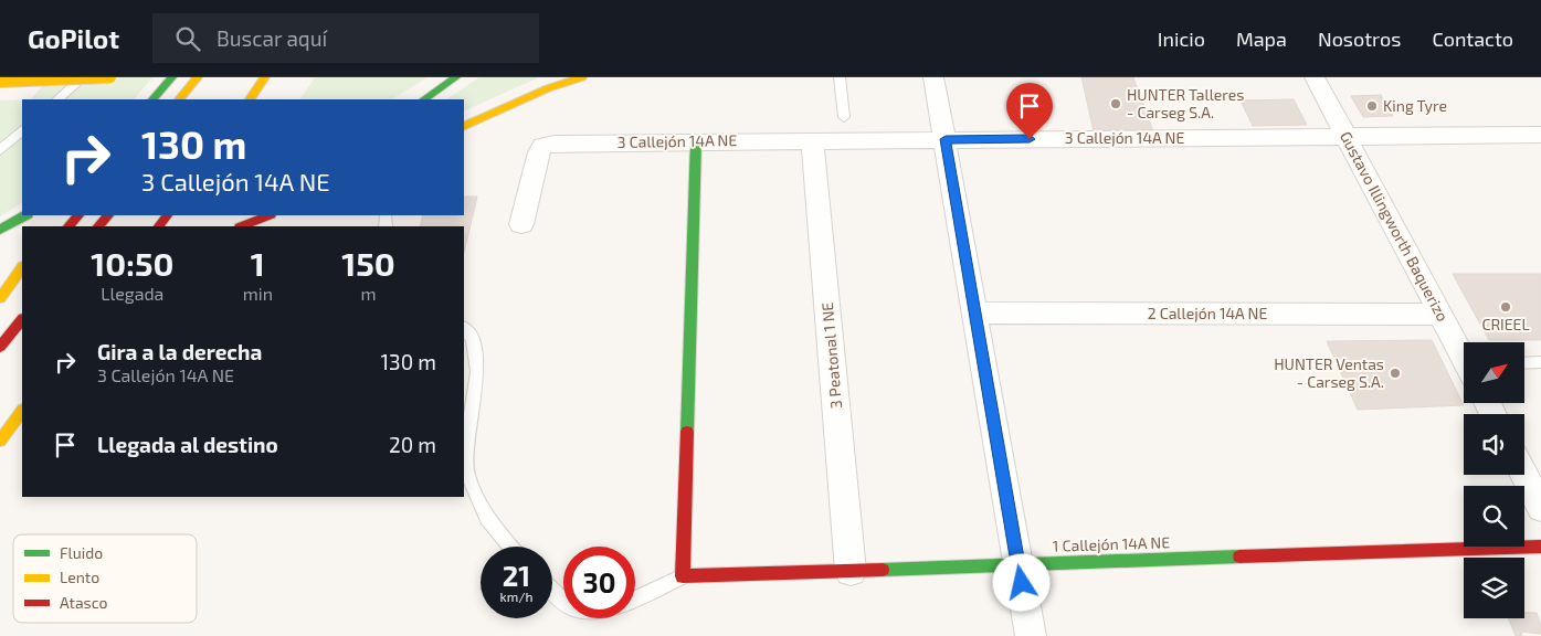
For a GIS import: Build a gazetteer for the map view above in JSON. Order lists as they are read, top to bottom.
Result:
{
  "streets": {
    "street": [
      "3 Callejón 14A NE",
      "Gustavo Illingworth Baquerizo",
      "2 Callejón 14A NE",
      "3 Peatonal 1 NE",
      "1 Callejón 14A NE"
    ]
  },
  "crossings": [
    ["3 Callejón 14A NE", "Gustavo Illingworth Baquerizo"],
    ["3 Callejón 14A NE", "3 Peatonal 1 NE"],
    ["Gustavo Illingworth Baquerizo", "2 Callejón 14A NE"],
    ["3 Peatonal 1 NE", "1 Callejón 14A NE"]
  ],
  "places": [
    "HUNTER Talleres - Carseg S.A.",
    "King Tyre",
    "CRIEEL",
    "HUNTER Ventas - Carseg S.A."
  ],
  "legend": ["Fluido", "Lento", "Atasco"],
  "north": "top right",
  "page": {
    "header": "GoPilot",
    "search": "Buscar aquí",
    "nav": [
      "Inicio",
      "Mapa",
      "Nosotros",
      "Contacto"
    ],
    "turn": ["130 m", "3 Callejón 14A NE"],
    "eta": [
      "10:50",
      "Llegada",
      "1",
      "min",
      "150",
      "m"
    ],
    "list": [
      {
        "name": "Gira a la derecha",
        "note": "3 Callejón 14A NE",
        "value": "130 m"
      },
      {
        "name": "Llegada al destino",
        "value": "20 m"
      }
    ],
    "speed": "21 km/h",
    "limit": "30"
  }
}
